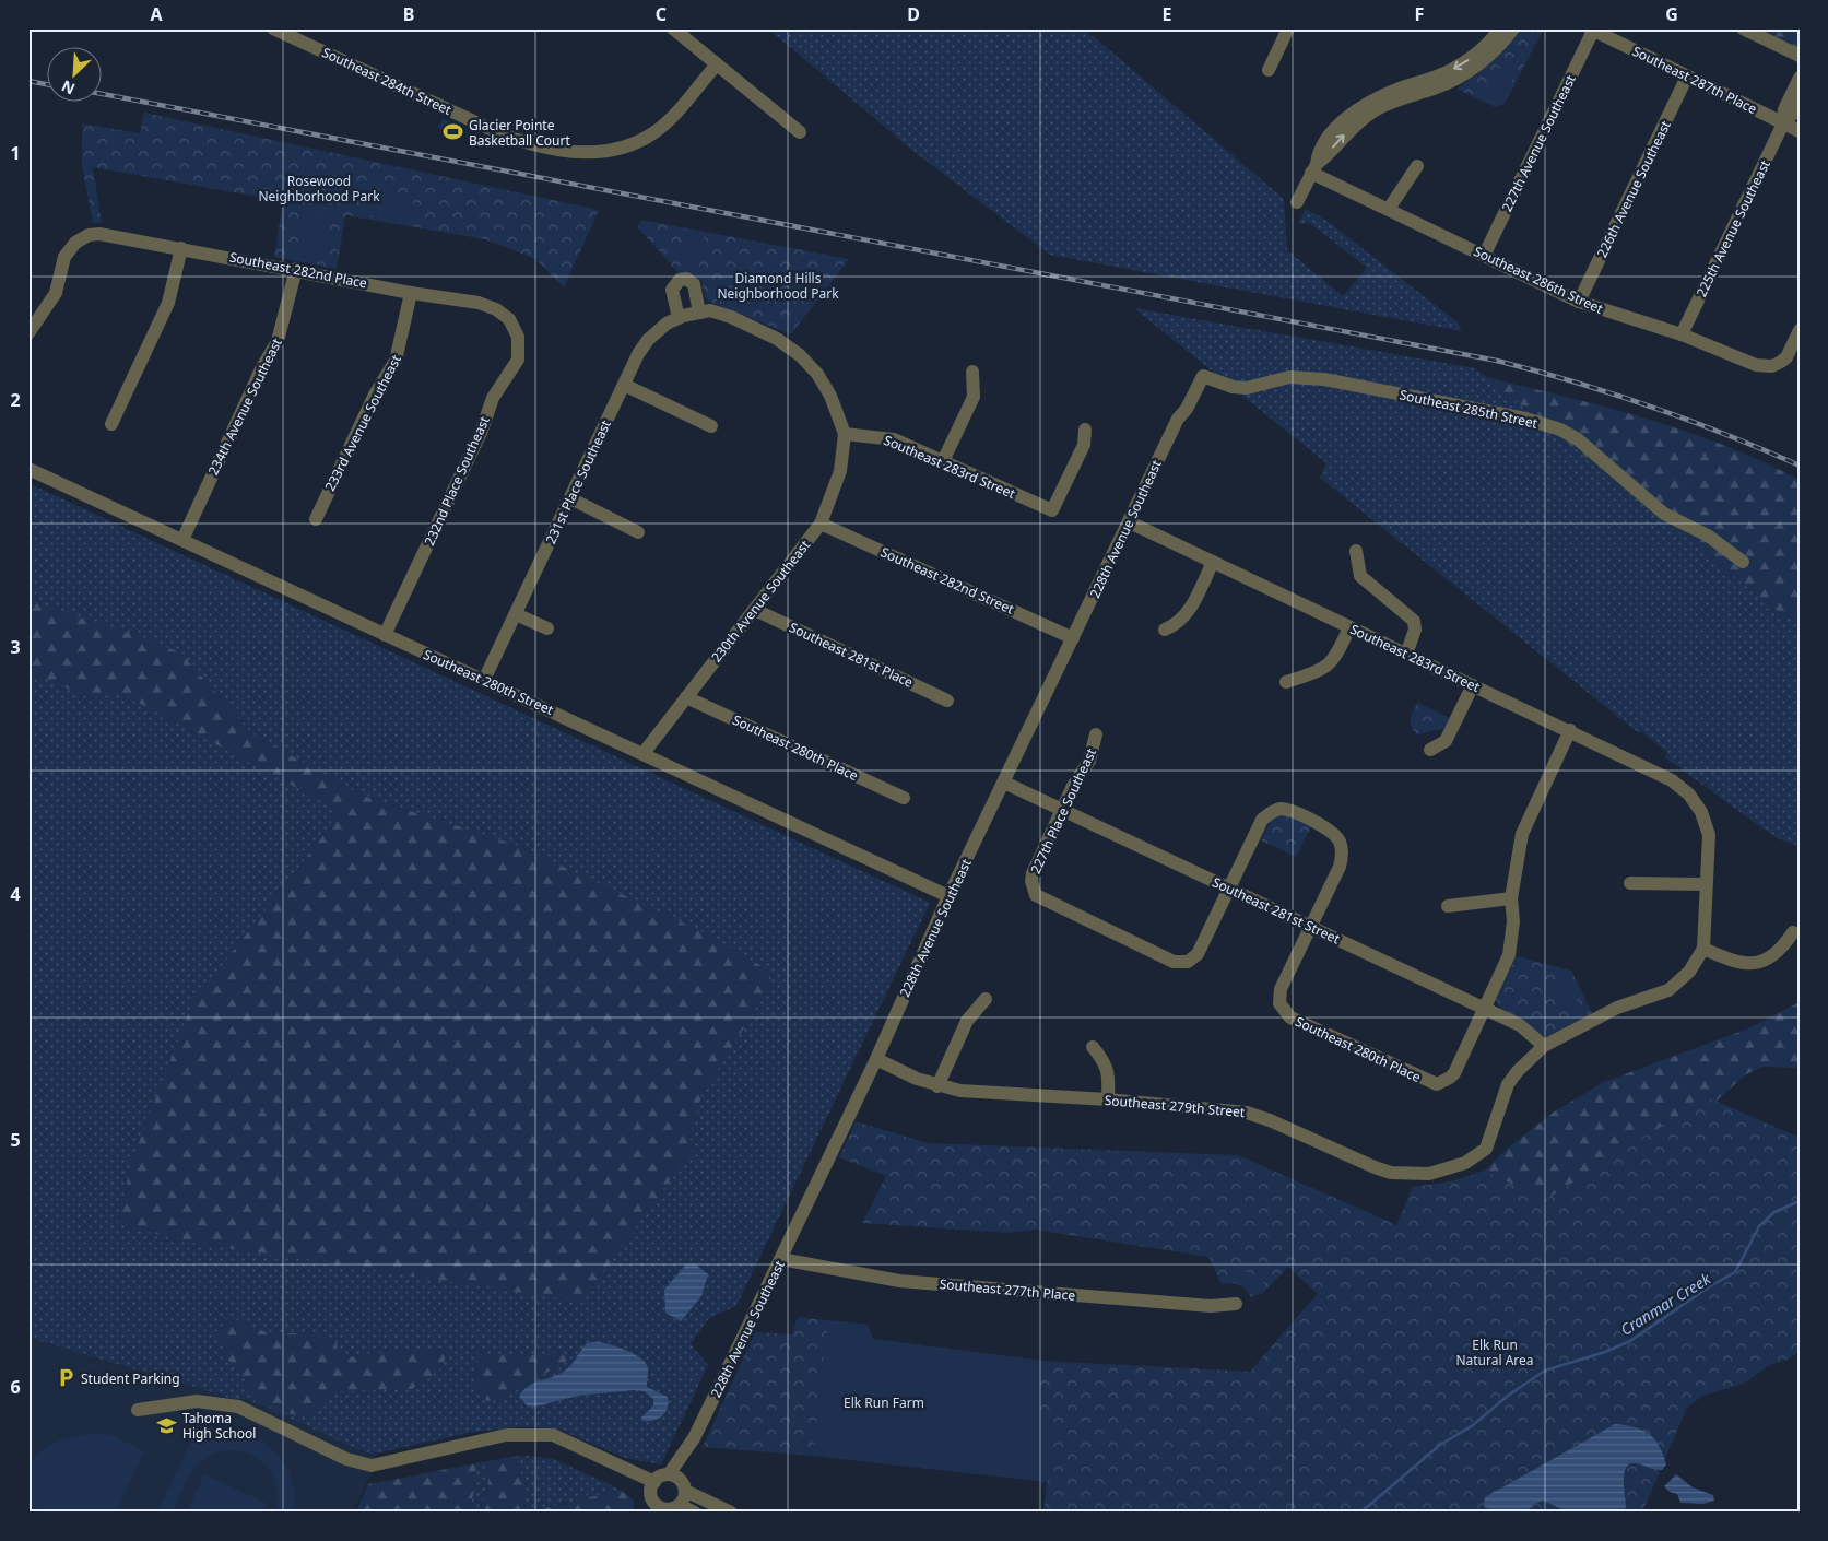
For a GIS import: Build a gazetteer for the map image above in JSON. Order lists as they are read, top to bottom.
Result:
{
  "streets": {
    "street": [
      "Southeast 287th Place",
      "Southeast 284th Street",
      "227th Avenue Southeast",
      "226th Avenue Southeast",
      "225th Avenue Southeast",
      "Southeast 282nd Place",
      "Southeast 286th Street",
      "234th Avenue Southeast",
      "Southeast 285th Street",
      "233rd Avenue Southeast",
      "Southeast 283rd Street",
      "232nd Place Southeast",
      "231st Place Southeast",
      "228th Avenue Southeast",
      "Southeast 282nd Street",
      "230th Avenue Southeast",
      "Southeast 281st Place",
      "Southeast 280th Street",
      "Southeast 280th Place",
      "227th Place Southeast",
      "Southeast 281st Street",
      "Southeast 279th Street",
      "Southeast 277th Place"
    ]
  },
  "crossings": [
    ["Southeast 287th Place", "227th Avenue Southeast"],
    ["Southeast 287th Place", "226th Avenue Southeast"],
    ["Southeast 287th Place", "225th Avenue Southeast"],
    ["227th Avenue Southeast", "Southeast 286th Street"],
    ["226th Avenue Southeast", "Southeast 286th Street"],
    ["225th Avenue Southeast", "Southeast 286th Street"],
    ["Southeast 282nd Place", "234th Avenue Southeast"],
    ["Southeast 282nd Place", "233rd Avenue Southeast"],
    ["Southeast 282nd Place", "232nd Place Southeast"],
    ["234th Avenue Southeast", "Southeast 280th Street"],
    ["Southeast 285th Street", "228th Avenue Southeast"],
    ["Southeast 283rd Street", "228th Avenue Southeast"],
    ["Southeast 283rd Street", "230th Avenue Southeast"],
    ["232nd Place Southeast", "Southeast 280th Street"],
    ["231st Place Southeast", "Southeast 280th Street"],
    ["228th Avenue Southeast", "Southeast 282nd Street"],
    ["228th Avenue Southeast", "Southeast 280th Street"],
    ["228th Avenue Southeast", "Southeast 281st Street"],
    ["228th Avenue Southeast", "Southeast 279th Street"],
    ["228th Avenue Southeast", "Southeast 277th Place"],
    ["Southeast 282nd Street", "230th Avenue Southeast"],
    ["230th Avenue Southeast", "Southeast 281st Place"],
    ["230th Avenue Southeast", "Southeast 280th Street"],
    ["230th Avenue Southeast", "Southeast 280th Place"],
    ["Southeast 280th Place", "Southeast 281st Street"],
    ["227th Place Southeast", "Southeast 281st Street"],
    ["Southeast 281st Street", "Southeast 279th Street"]
  ],
  "water": ["Cranmar Creek"],
  "parks": [
    "Rosewood Neighborhood Park",
    "Diamond Hills Neighborhood Park",
    "Elk Run Natural Area",
    "Elk Run Farm"
  ],
  "places": {
    "sports": ["Glacier Pointe Basketball Court"],
    "parking": ["Student Parking"],
    "school or university": ["Tahoma High School"]
  },
  "north": "bottom left",
  "grid": {
    "columns": [
      "A",
      "B",
      "C",
      "D",
      "E",
      "F",
      "G"
    ],
    "rows": [
      "1",
      "2",
      "3",
      "4",
      "5",
      "6"
    ]
  }
}
